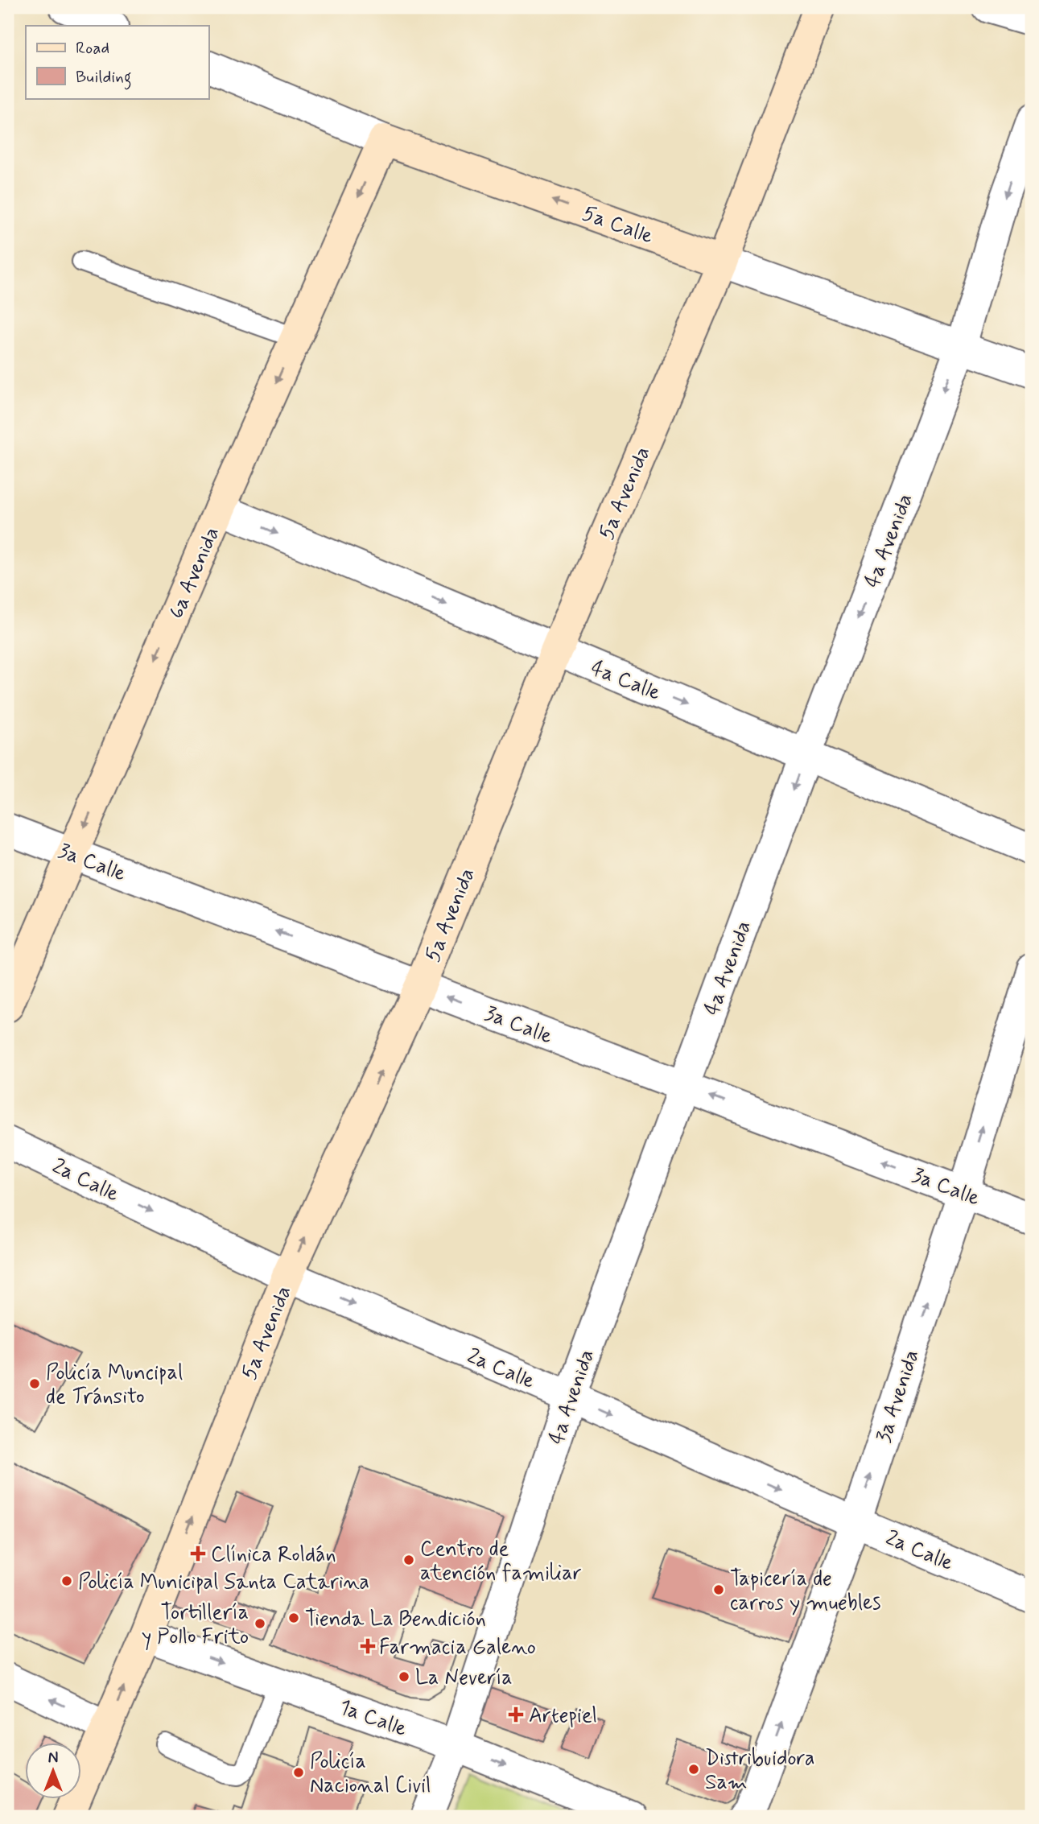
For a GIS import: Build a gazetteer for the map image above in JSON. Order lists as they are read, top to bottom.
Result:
{
  "streets": {
    "street": [
      "5a Calle",
      "5a Avenida",
      "4a Avenida",
      "6a Avenida",
      "4a Calle",
      "3a Calle",
      "2a Calle",
      "3a Avenida",
      "1a Calle"
    ]
  },
  "crossings": [
    ["5a Calle", "5a Avenida"],
    ["5a Calle", "4a Avenida"],
    ["5a Calle", "6a Avenida"],
    ["5a Avenida", "4a Calle"],
    ["5a Avenida", "3a Calle"],
    ["5a Avenida", "2a Calle"],
    ["5a Avenida", "1a Calle"],
    ["4a Avenida", "4a Calle"],
    ["4a Avenida", "3a Calle"],
    ["4a Avenida", "2a Calle"],
    ["4a Avenida", "1a Calle"],
    ["6a Avenida", "4a Calle"],
    ["6a Avenida", "3a Calle"],
    ["3a Calle", "3a Avenida"],
    ["2a Calle", "3a Avenida"]
  ],
  "one_way": [
    "5a Calle",
    "5a Avenida",
    "4a Avenida",
    "6a Avenida",
    "4a Calle",
    "3a Calle",
    "2a Calle",
    "3a Avenida",
    "1a Calle"
  ],
  "places": {
    "other": [
      "Policía Muncipal de Tránsito",
      "Centro de atención familiar",
      "Policía Municipal Santa Catarina",
      "Tapicería de carros y muebles",
      "Tienda La Bendición",
      "Tortillería y Pollo Frito",
      "La Nevería",
      "Distribuidora Sam",
      "Policía Nacional Civil"
    ],
    "health": ["Clínica Roldán", "Farmacia Galeno", "Artepiel"]
  },
  "legend": ["Road", "Building"],
  "north": "top"
}
